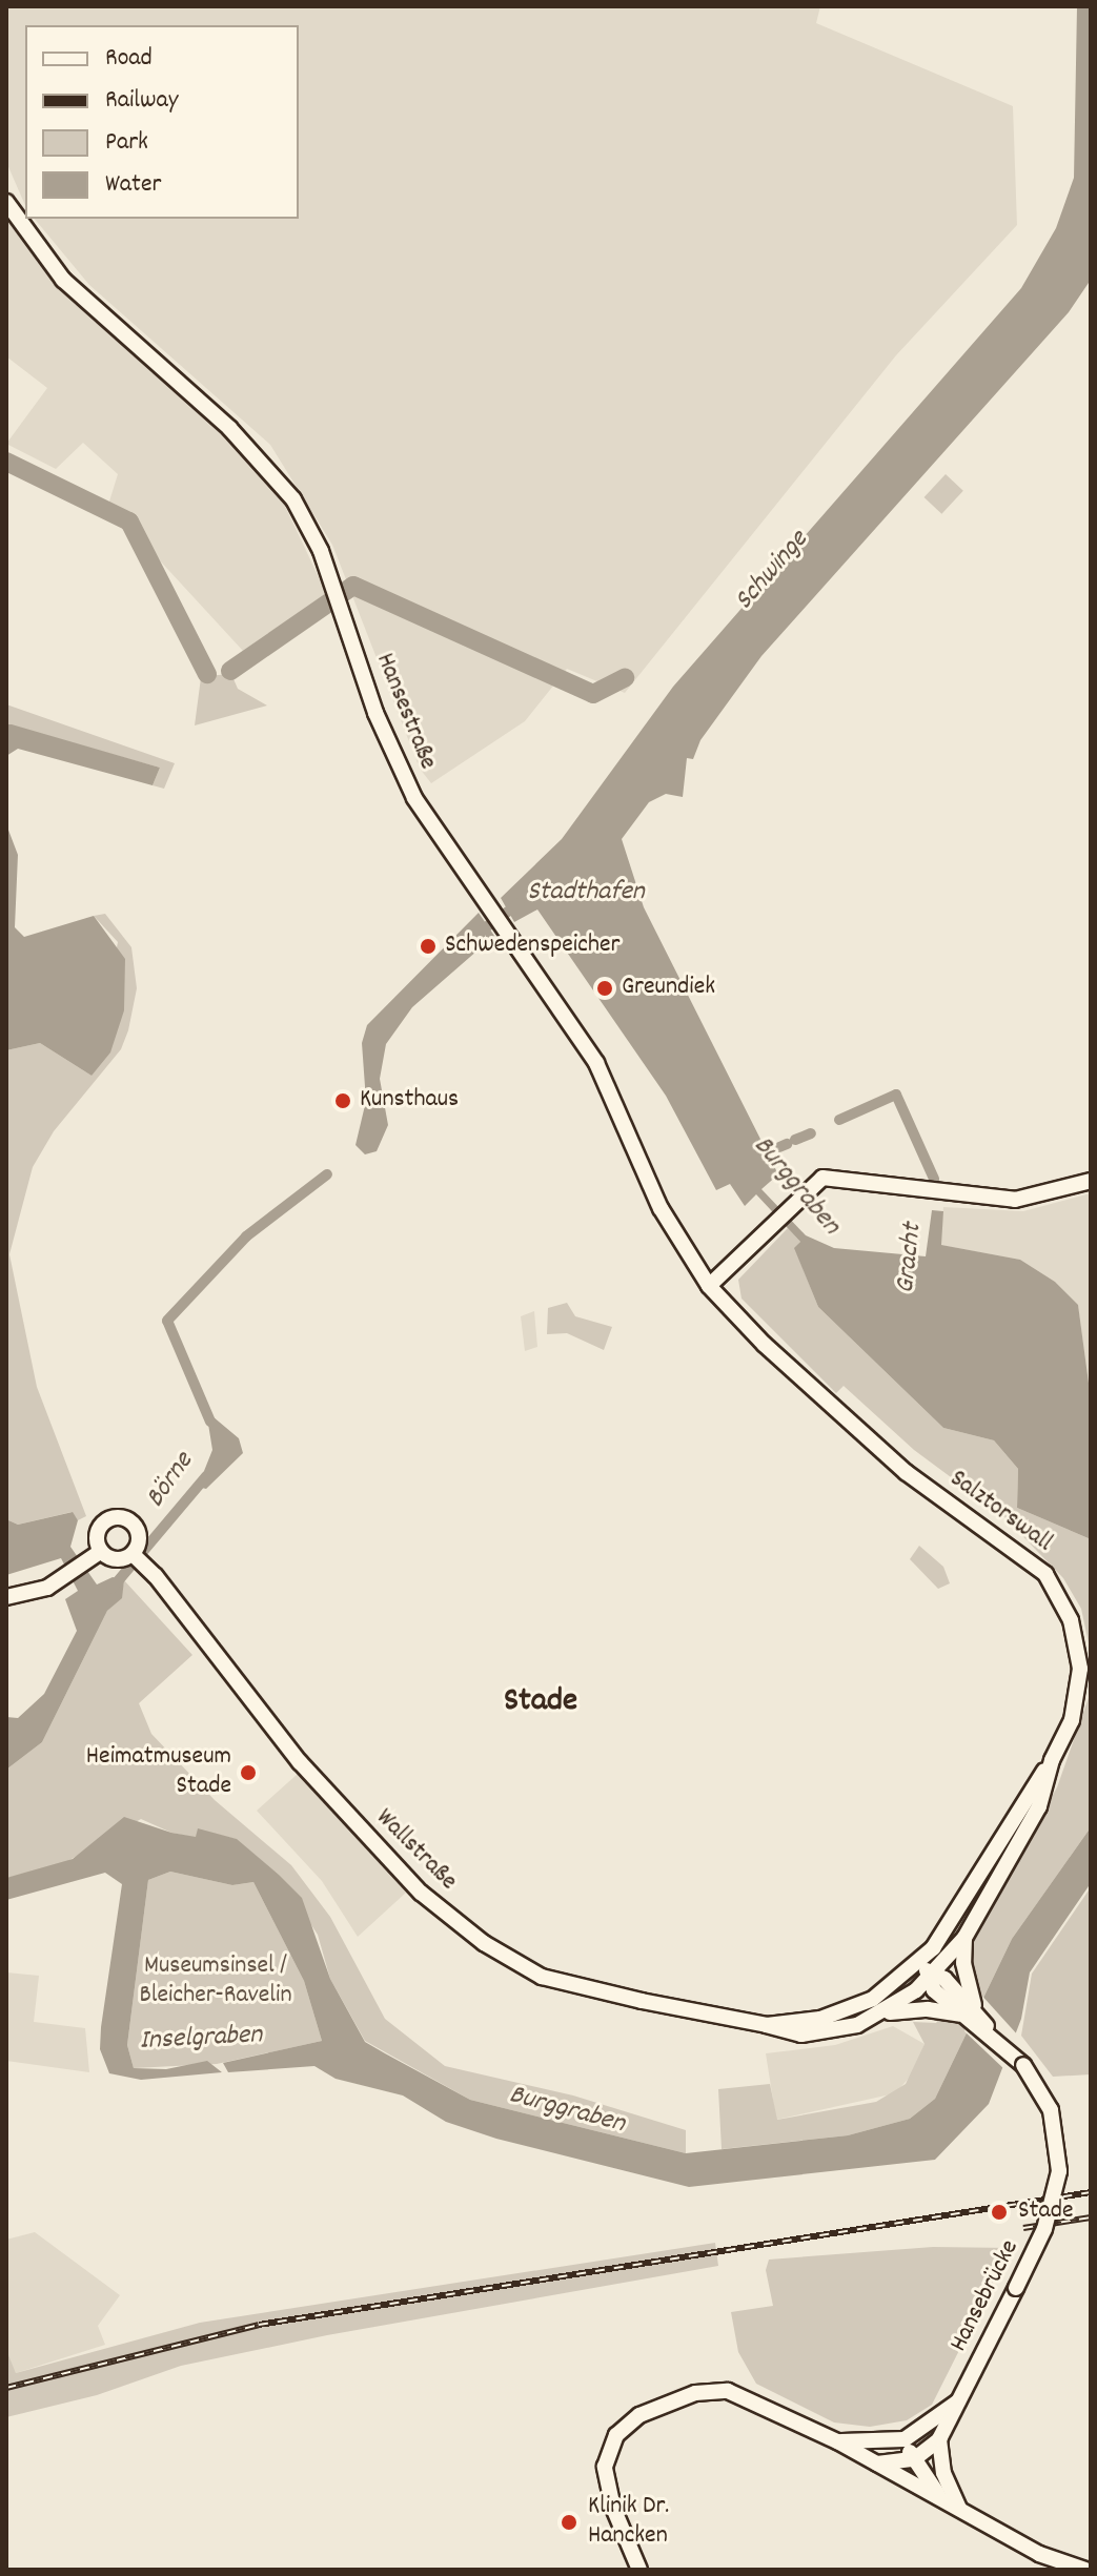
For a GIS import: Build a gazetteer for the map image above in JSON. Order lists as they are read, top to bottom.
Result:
{
  "streets": {
    "main road": [
      "Hansestraße",
      "Salztorswall",
      "Wallstraße",
      "Hansebrücke"
    ]
  },
  "crossings": [
    ["Hansestraße", "Salztorswall"],
    ["Salztorswall", "Wallstraße"],
    ["Salztorswall", "Hansebrücke"],
    ["Wallstraße", "Hansebrücke"]
  ],
  "districts": ["Stade"],
  "water": [
    "Schwinge",
    "Stadthafen",
    "Burggraben",
    "Gracht",
    "Börne",
    "Inselgraben"
  ],
  "parks": ["Museumsinsel / Bleicher-Ravelin"],
  "places": [
    "Schwedenspeicher",
    "Greundiek",
    "Kunsthaus",
    "Heimatmuseum Stade",
    "Stade",
    "Klinik Dr. Hancken"
  ],
  "legend": [
    "Road",
    "Railway",
    "Park",
    "Water"
  ]
}
